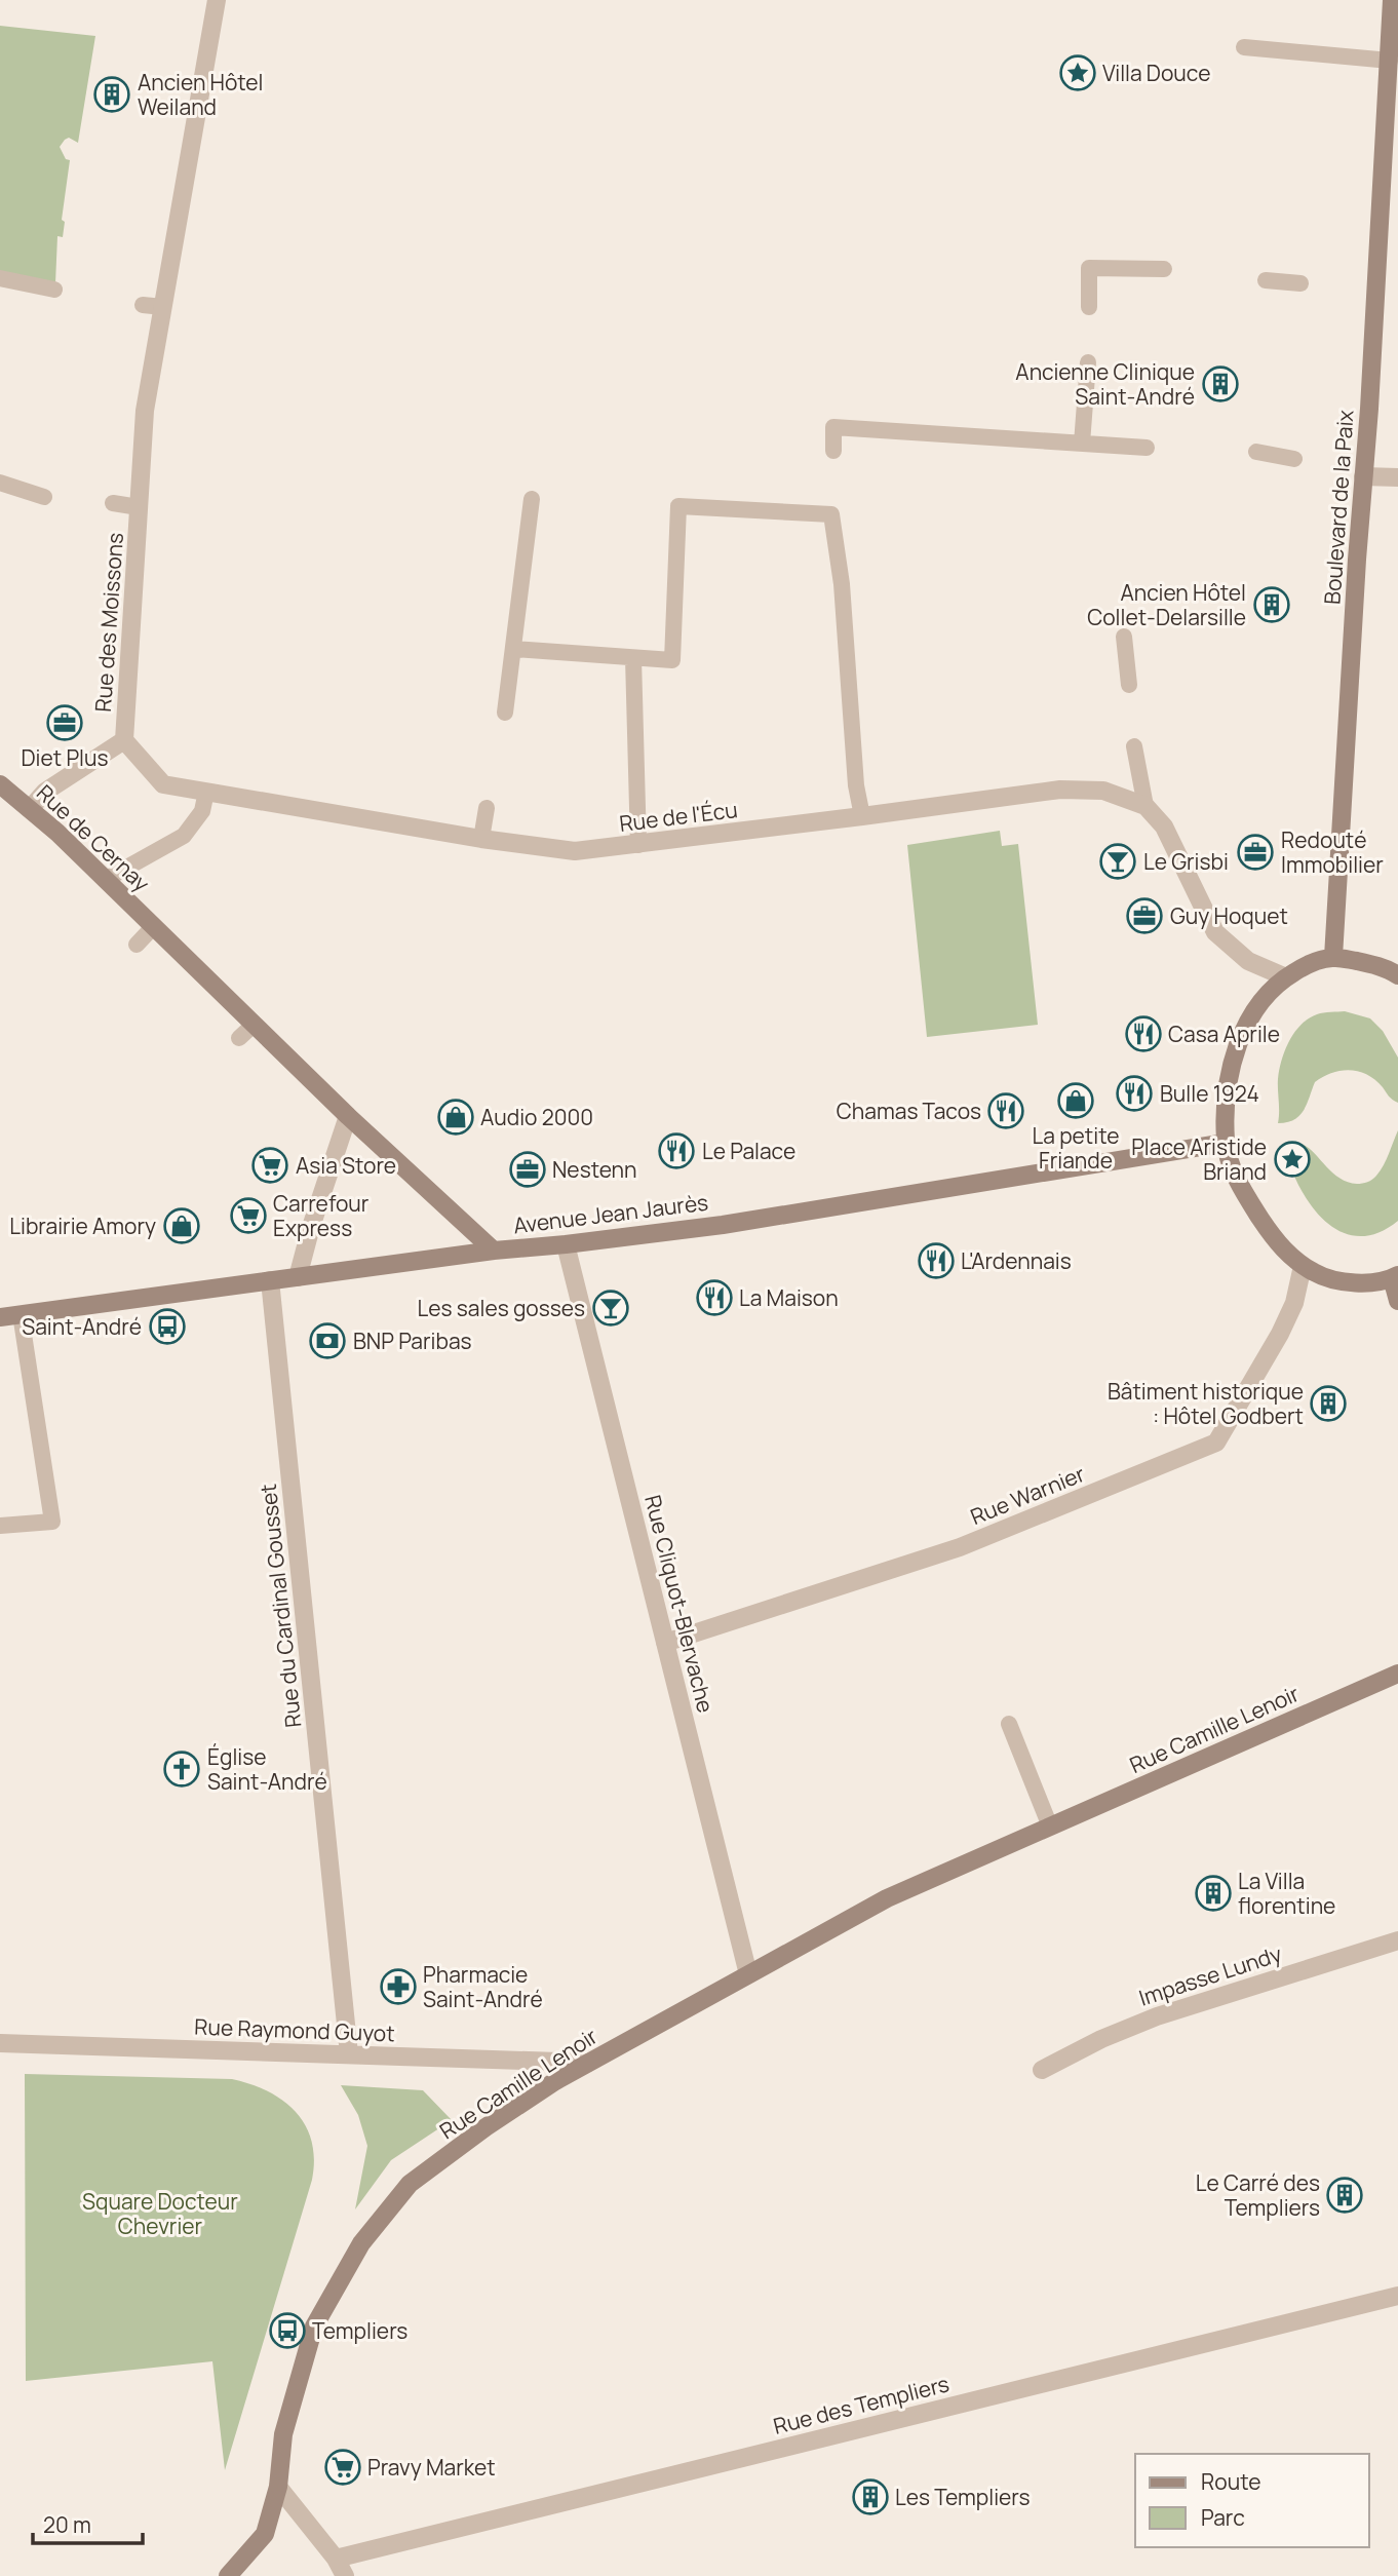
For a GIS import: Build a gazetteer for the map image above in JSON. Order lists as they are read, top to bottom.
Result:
{
  "streets": {
    "main road": [
      "Boulevard de la Paix",
      "Rue de Cernay",
      "Avenue Jean Jaurès",
      "Rue Camille Lenoir"
    ],
    "street": [
      "Rue des Moissons",
      "Rue de l'Écu",
      "Rue Warnier",
      "Rue Cliquot-Blervache",
      "Rue du Cardinal Gousset",
      "Impasse Lundy",
      "Rue Raymond Guyot",
      "Rue des Templiers"
    ]
  },
  "crossings": [
    ["Rue des Moissons", "Rue de l'Écu"],
    ["Rue de Cernay", "Avenue Jean Jaurès"],
    ["Avenue Jean Jaurès", "Rue Cliquot-Blervache"],
    ["Avenue Jean Jaurès", "Rue du Cardinal Gousset"],
    ["Rue Warnier", "Rue Cliquot-Blervache"],
    ["Rue Cliquot-Blervache", "Rue Camille Lenoir"],
    ["Rue du Cardinal Gousset", "Rue Raymond Guyot"],
    ["Rue Camille Lenoir", "Rue Raymond Guyot"]
  ],
  "parks": ["Square Docteur Chevrier"],
  "places": {
    "place": ["Villa Douce", "Place Aristide Briand"],
    "building": [
      "Ancien Hôtel Weiland",
      "Ancienne Clinique Saint-André",
      "Ancien Hôtel Collet-Delarsille",
      "Bâtiment historique : Hôtel Godbert",
      "La Villa florentine",
      "Le Carré des Templiers",
      "Les Templiers"
    ],
    "office": [
      "Diet Plus",
      "Redouté Immobilier",
      "Guy Hoquet",
      "Nestenn"
    ],
    "bar": ["Le Grisbi", "Les sales gosses"],
    "restaurant": [
      "Casa Aprile",
      "Bulle 1924",
      "Chamas Tacos",
      "Le Palace",
      "L'Ardennais",
      "La Maison"
    ],
    "shop": ["La petite Friande", "Audio 2000", "Librairie Amory"],
    "supermarket": ["Asia Store", "Carrefour Express", "Pravy Market"],
    "bus stop": ["Saint-André", "Templiers"],
    "bank": ["BNP Paribas"],
    "church": ["Église Saint-André"],
    "pharmacy": ["Pharmacie Saint-André"]
  },
  "legend": ["Route", "Parc"],
  "scale_bar": "20 m"
}
